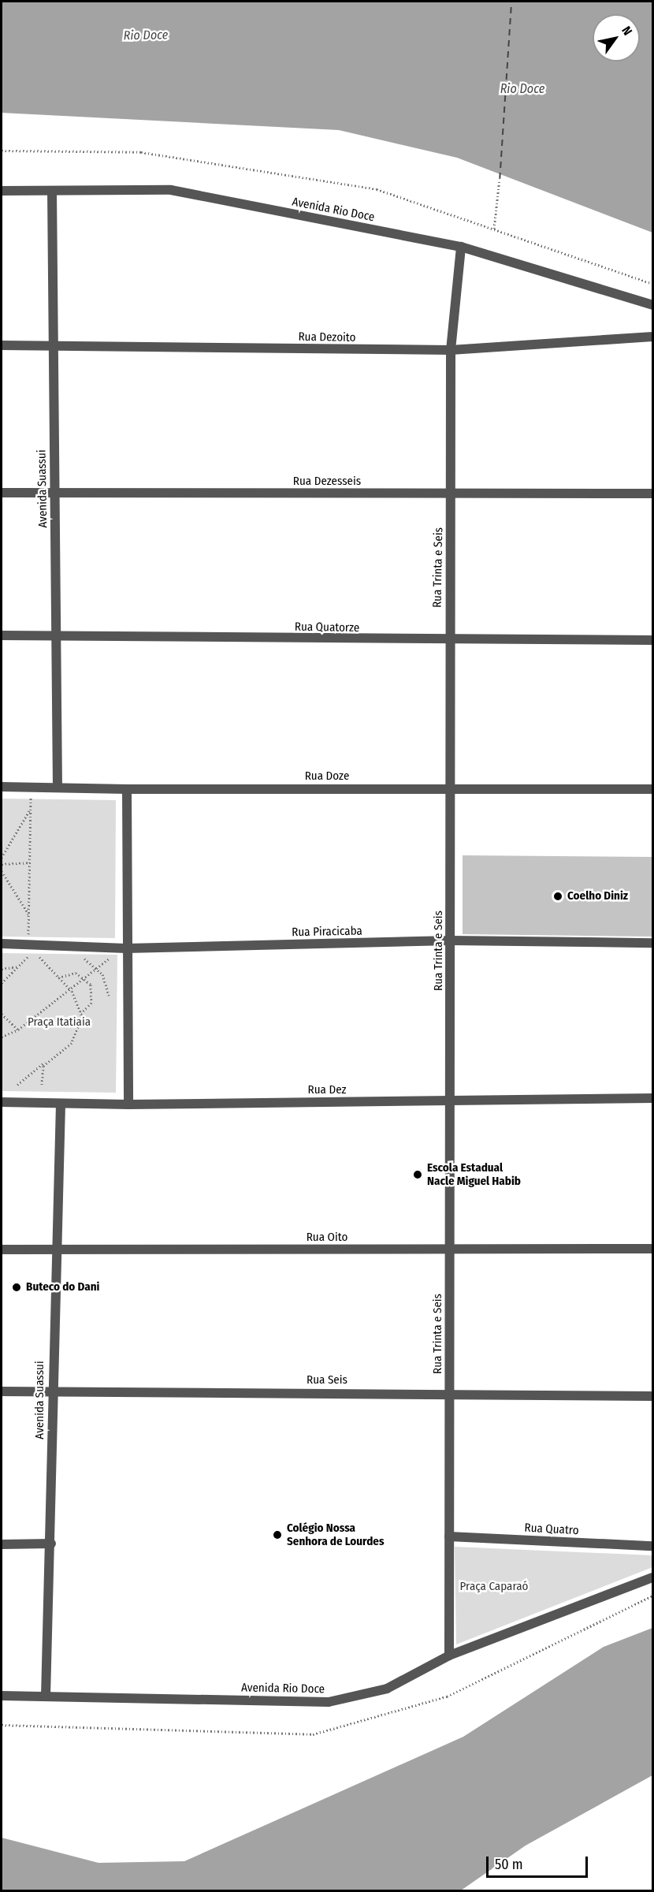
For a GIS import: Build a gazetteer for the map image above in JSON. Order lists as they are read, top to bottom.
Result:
{
  "streets": {
    "street": [
      "Avenida Rio Doce",
      "Rua Dezoito",
      "Rua Dezesseis",
      "Avenida Suassui",
      "Rua Trinta e Seis",
      "Rua Quatorze",
      "Rua Doze",
      "Rua Piracicaba",
      "Rua Dez",
      "Rua Oito",
      "Rua Seis",
      "Rua Quatro"
    ]
  },
  "crossings": [
    ["Avenida Rio Doce", "Avenida Suassui"],
    ["Avenida Rio Doce", "Rua Trinta e Seis"],
    ["Rua Dezoito", "Avenida Suassui"],
    ["Rua Dezoito", "Rua Trinta e Seis"],
    ["Rua Dezesseis", "Avenida Suassui"],
    ["Rua Dezesseis", "Rua Trinta e Seis"],
    ["Avenida Suassui", "Rua Quatorze"],
    ["Avenida Suassui", "Rua Doze"],
    ["Avenida Suassui", "Rua Dez"],
    ["Avenida Suassui", "Rua Oito"],
    ["Avenida Suassui", "Rua Seis"],
    ["Rua Trinta e Seis", "Rua Quatorze"],
    ["Rua Trinta e Seis", "Rua Doze"],
    ["Rua Trinta e Seis", "Rua Piracicaba"],
    ["Rua Trinta e Seis", "Rua Dez"],
    ["Rua Trinta e Seis", "Rua Oito"],
    ["Rua Trinta e Seis", "Rua Seis"],
    ["Rua Trinta e Seis", "Rua Quatro"]
  ],
  "water": ["Rio Doce"],
  "parks": ["Praça Itatiaia", "Praça Caparaó"],
  "places": [
    "Coelho Diniz",
    "Escola Estadual Nacle Miguel Habib",
    "Buteco do Dani",
    "Colégio Nossa Senhora de Lourdes"
  ],
  "scale_bar": "50 m",
  "north": "top right"
}
